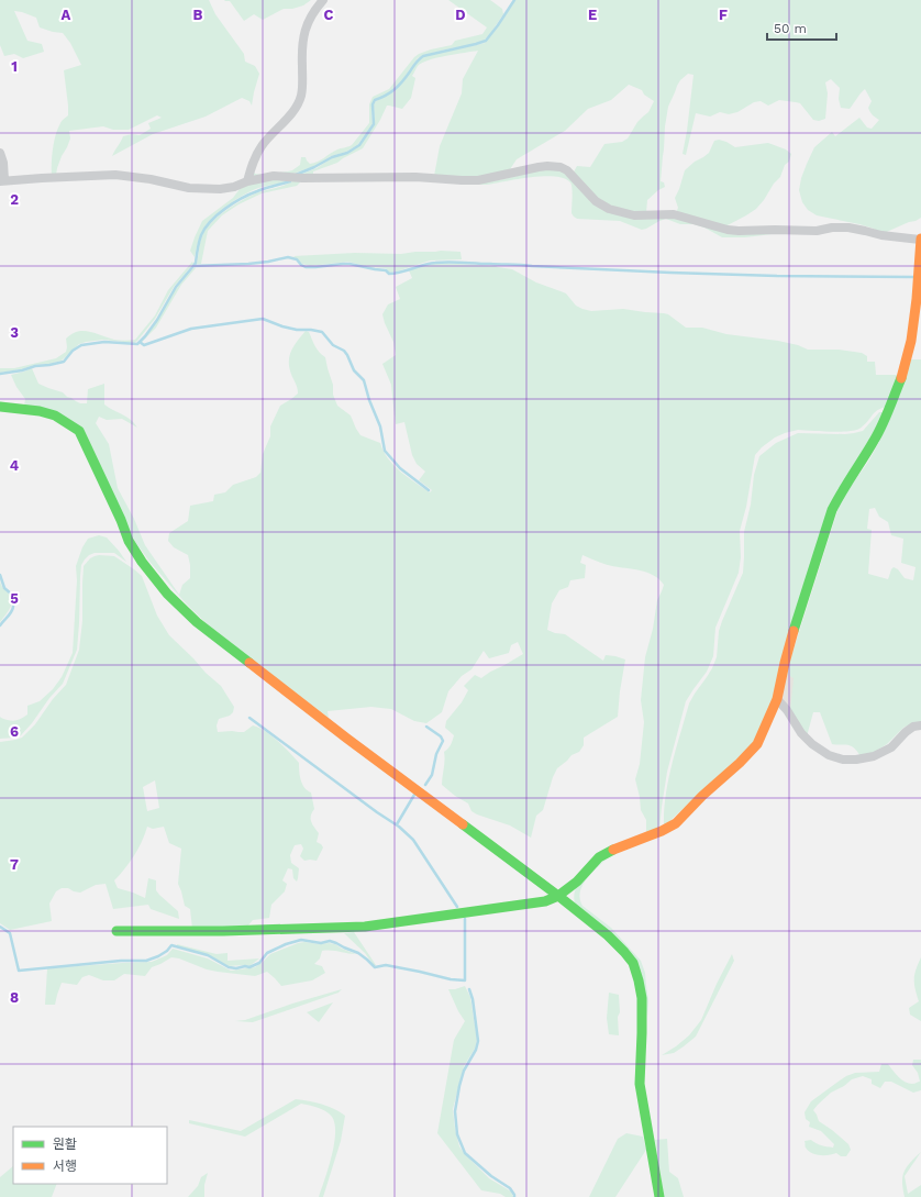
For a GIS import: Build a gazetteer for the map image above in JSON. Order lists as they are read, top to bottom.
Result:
{
  "legend": ["원활", "서행"],
  "scale_bar": "50 m",
  "grid": {
    "columns": [
      "A",
      "B",
      "C",
      "D",
      "E",
      "F"
    ],
    "rows": [
      "1",
      "2",
      "3",
      "4",
      "5",
      "6",
      "7",
      "8"
    ]
  }
}
